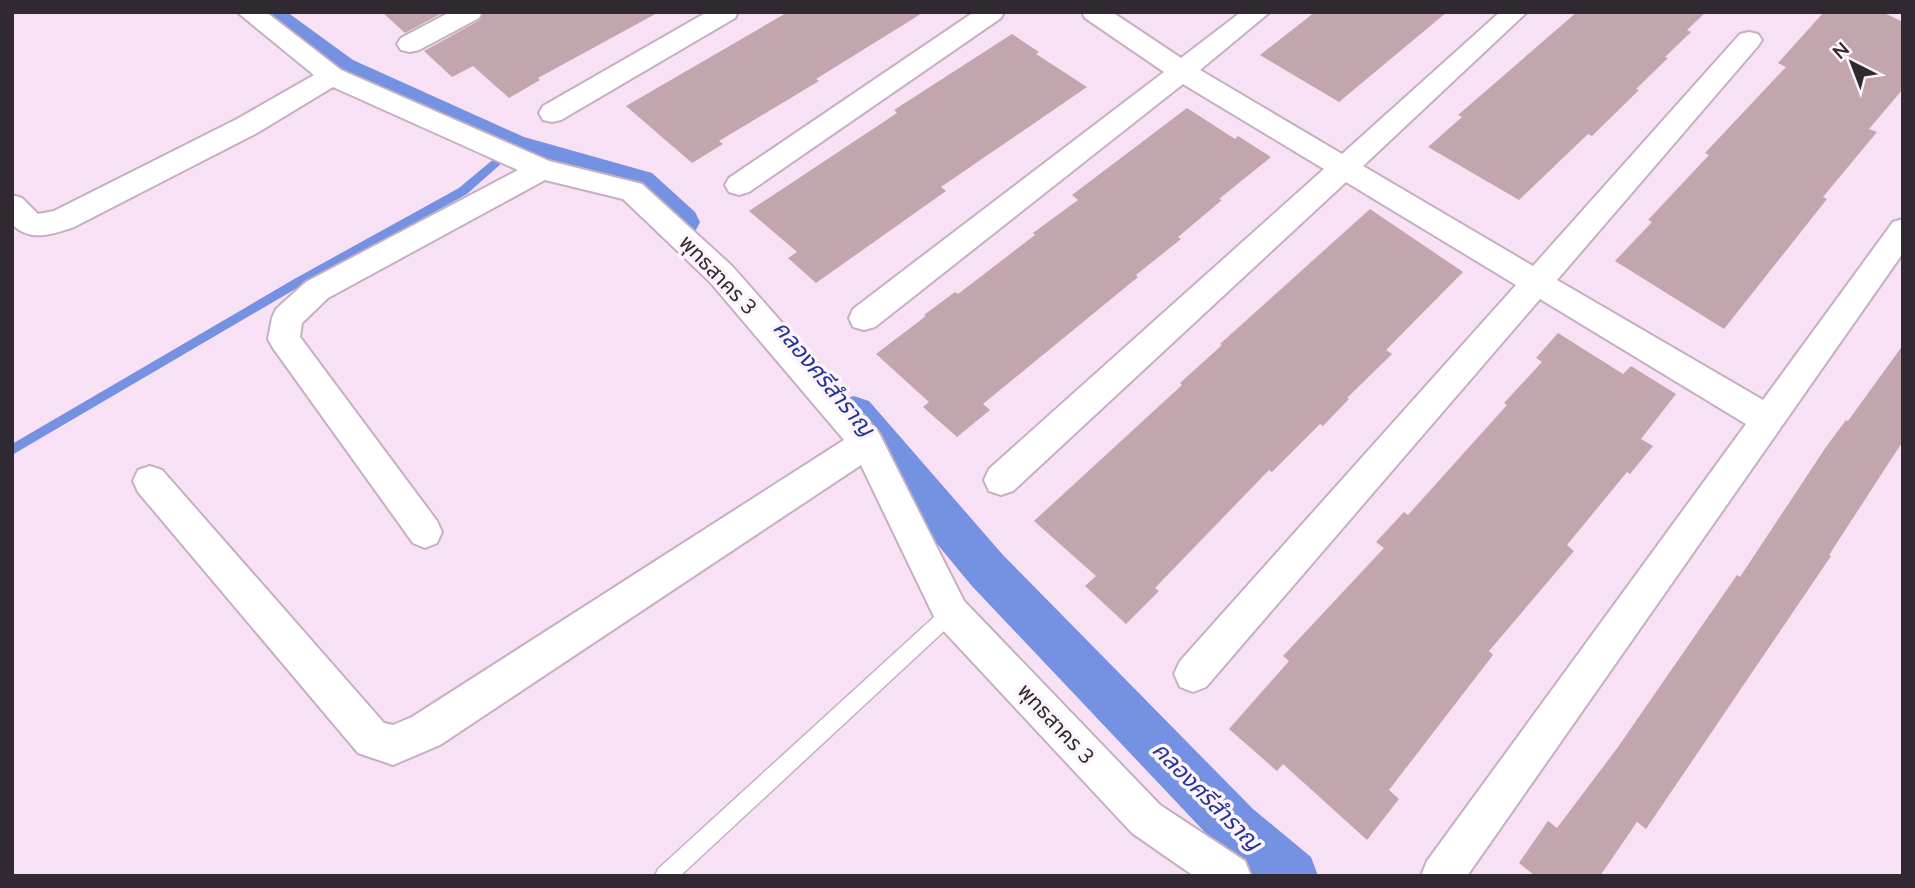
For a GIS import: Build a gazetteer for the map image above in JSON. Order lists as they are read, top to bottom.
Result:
{
  "streets": {
    "street": ["พุทธสาคร 3"]
  },
  "water": ["คลองศรีสำราญ"],
  "north": "top left"
}
